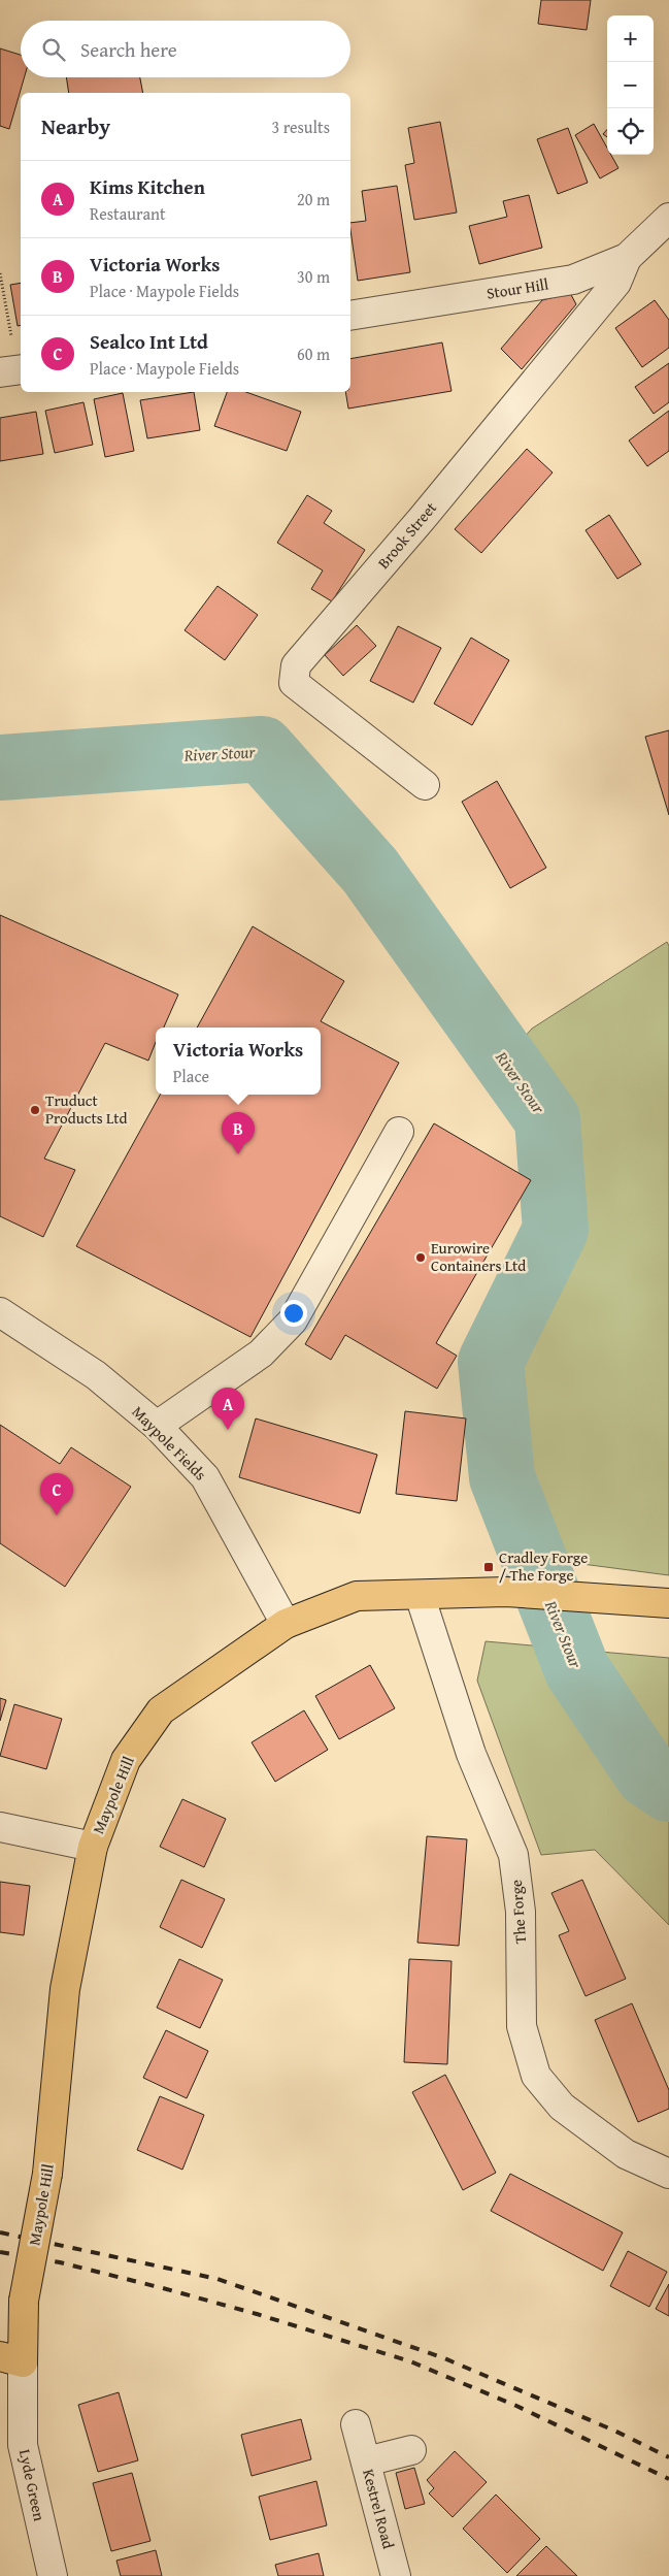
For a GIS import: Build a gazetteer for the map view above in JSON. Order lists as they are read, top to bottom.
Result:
{
  "streets": {
    "main road": ["Maypole Hill"],
    "street": [
      "Stour Hill",
      "Brook Street",
      "Maypole Fields",
      "The Forge",
      "Lyde Green",
      "Kestrel Road"
    ]
  },
  "crossings": [
    ["Stour Hill", "Brook Street"],
    ["Maypole Fields", "Maypole Hill"],
    ["Maypole Hill", "The Forge"],
    ["Maypole Hill", "Lyde Green"]
  ],
  "water": ["River Stour"],
  "places": {
    "other": ["Truduct Products Ltd", "Eurowire Containers Ltd"],
    "transit": ["Cradley Forge / The Forge"]
  },
  "page": {
    "map_buttons": ["+", "−"],
    "search": "Search here",
    "heading": ["Nearby", "3 results"],
    "list": [
      {
        "mark": "A",
        "name": "Kims Kitchen",
        "note": "Restaurant",
        "value": "20 m"
      },
      {
        "mark": "B",
        "name": "Victoria Works",
        "note": "Place · Maypole Fields",
        "value": "30 m"
      },
      {
        "mark": "C",
        "name": "Sealco Int Ltd",
        "note": "Place · Maypole Fields",
        "value": "60 m"
      }
    ],
    "popup": ["Victoria Works", "Place"],
    "pins": ["B", "A", "C"]
  }
}
